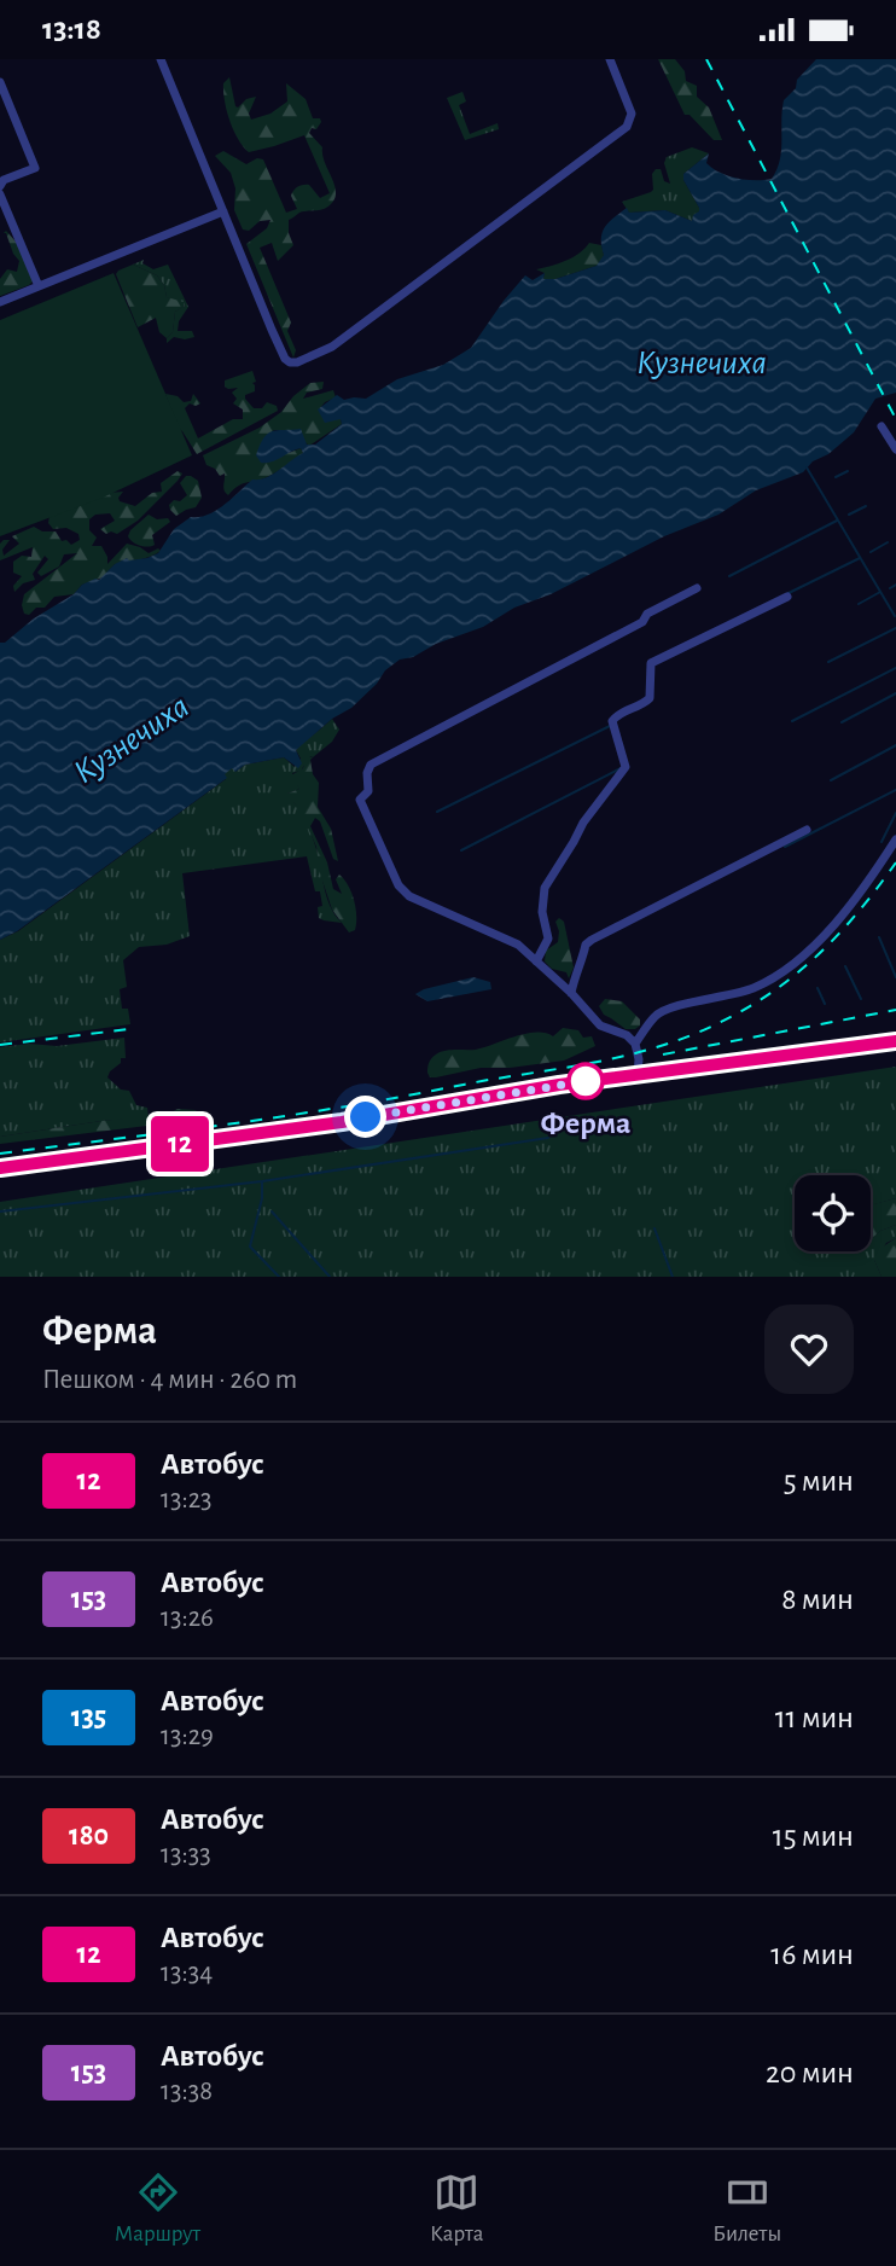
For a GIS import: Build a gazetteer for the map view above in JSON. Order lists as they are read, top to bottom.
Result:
{
  "water": ["Кузнечиха"],
  "places": ["Ферма"],
  "lines": ["bus line 12"],
  "page": {
    "status": "13:18",
    "on_map": "12",
    "heading": ["Ферма", "Пешком · 4 мин · 260 m"],
    "list": [
      {
        "mark": "12",
        "name": "Автобус",
        "note": "13:23",
        "value": "5 мин"
      },
      {
        "mark": "153",
        "name": "Автобус",
        "note": "13:26",
        "value": "8 мин"
      },
      {
        "mark": "135",
        "name": "Автобус",
        "note": "13:29",
        "value": "11 мин"
      },
      {
        "mark": "180",
        "name": "Автобус",
        "note": "13:33",
        "value": "15 мин"
      },
      {
        "mark": "12",
        "name": "Автобус",
        "note": "13:34",
        "value": "16 мин"
      },
      {
        "mark": "153",
        "name": "Автобус",
        "note": "13:38",
        "value": "20 мин"
      }
    ],
    "tabs": ["Маршрут", "Карта", "Билеты"]
  }
}
